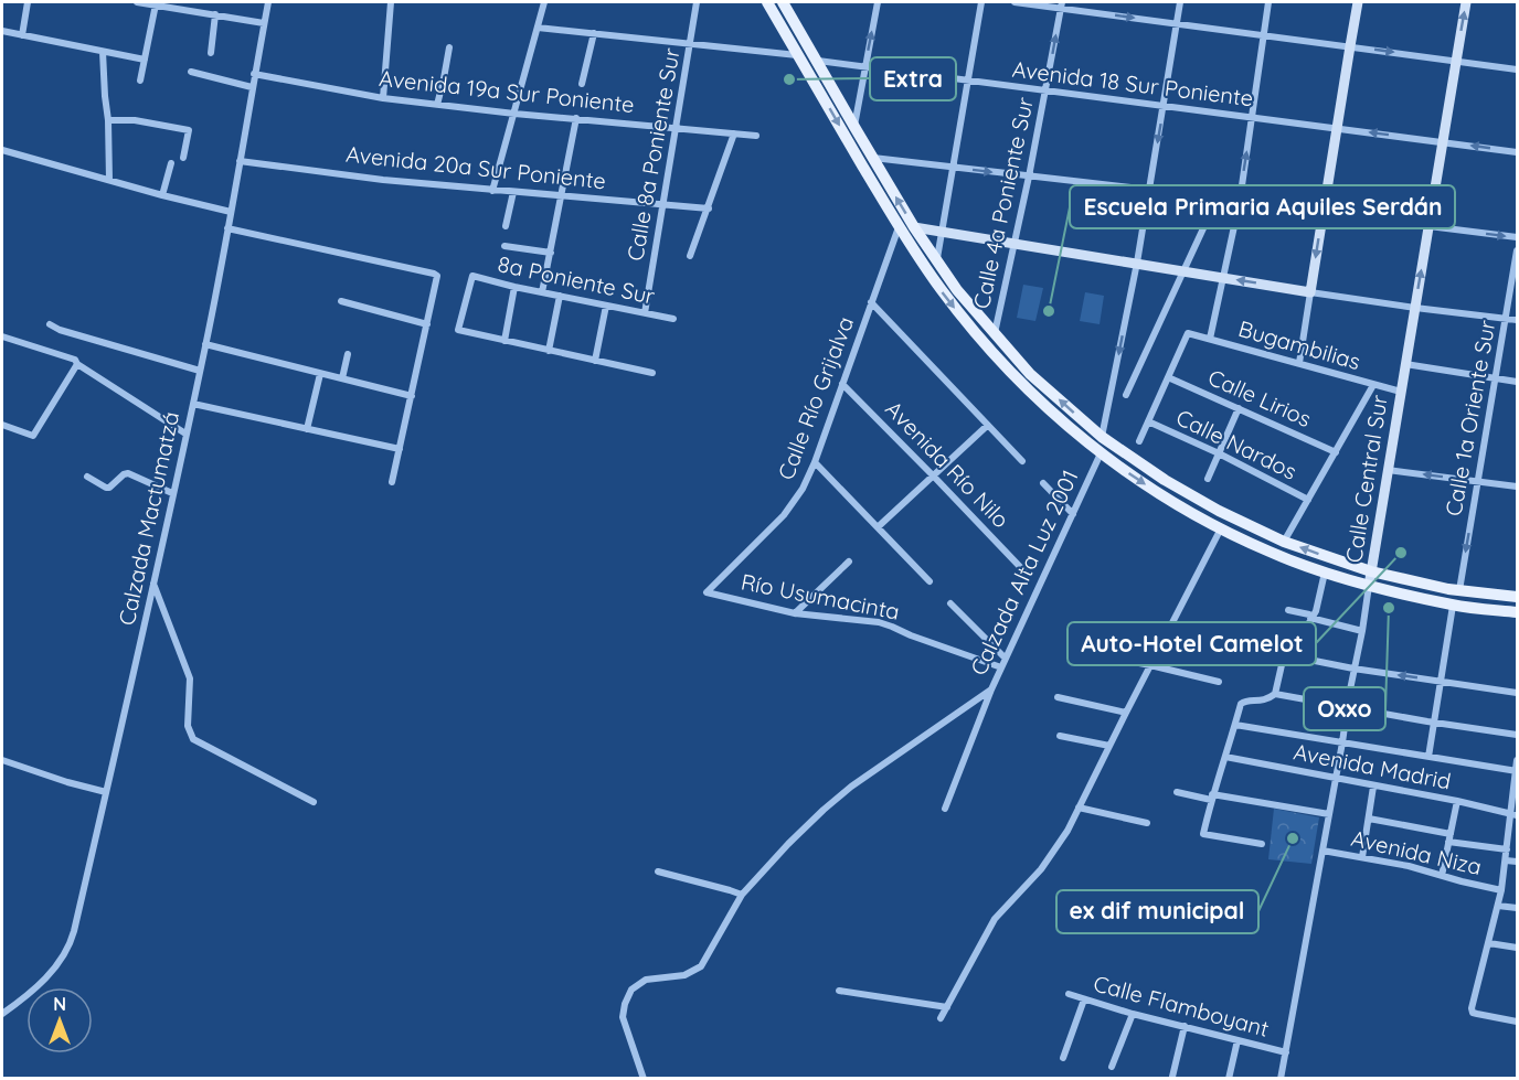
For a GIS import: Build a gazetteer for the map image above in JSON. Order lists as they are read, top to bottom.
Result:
{
  "streets": {
    "street": [
      "Avenida 18 Sur Poniente",
      "Avenida 19a Sur Poniente",
      "Calle 8a Poniente Sur",
      "Avenida 20a Sur Poniente",
      "Calle 4a Poniente Sur",
      "8a Poniente Sur",
      "Bugambilias",
      "Calle Río Grijalva",
      "Calle Lirios",
      "Calle 1a Oriente Sur",
      "Calle Nardos",
      "Avenida Río Nilo",
      "Calle Central Sur",
      "Calzada Mactumatzá",
      "Calzada Alta Luz 2001",
      "Río Usumacinta",
      "Avenida Madrid",
      "Avenida Niza",
      "Calle Flamboyant"
    ]
  },
  "crossings": [
    ["Avenida 18 Sur Poniente", "Calle 4a Poniente Sur"],
    ["Avenida 18 Sur Poniente", "Calle Central Sur"],
    ["Avenida 19a Sur Poniente", "Calle 8a Poniente Sur"],
    ["Avenida 19a Sur Poniente", "Calzada Mactumatzá"],
    ["Calle 8a Poniente Sur", "Avenida 20a Sur Poniente"],
    ["Calle 8a Poniente Sur", "8a Poniente Sur"],
    ["Avenida 20a Sur Poniente", "Calzada Mactumatzá"],
    ["Bugambilias", "Calle Lirios"],
    ["Bugambilias", "Calle Central Sur"],
    ["Calle Río Grijalva", "Avenida Río Nilo"],
    ["Calle Río Grijalva", "Río Usumacinta"],
    ["Calle Central Sur", "Avenida Madrid"],
    ["Calle Central Sur", "Avenida Niza"],
    ["Calle Central Sur", "Calle Flamboyant"],
    ["Calzada Alta Luz 2001", "Río Usumacinta"]
  ],
  "places": [
    "Extra",
    "Escuela Primaria Aquiles Serdán",
    "Auto-Hotel Camelot",
    "Oxxo",
    "ex dif municipal"
  ],
  "north": "top"
}
